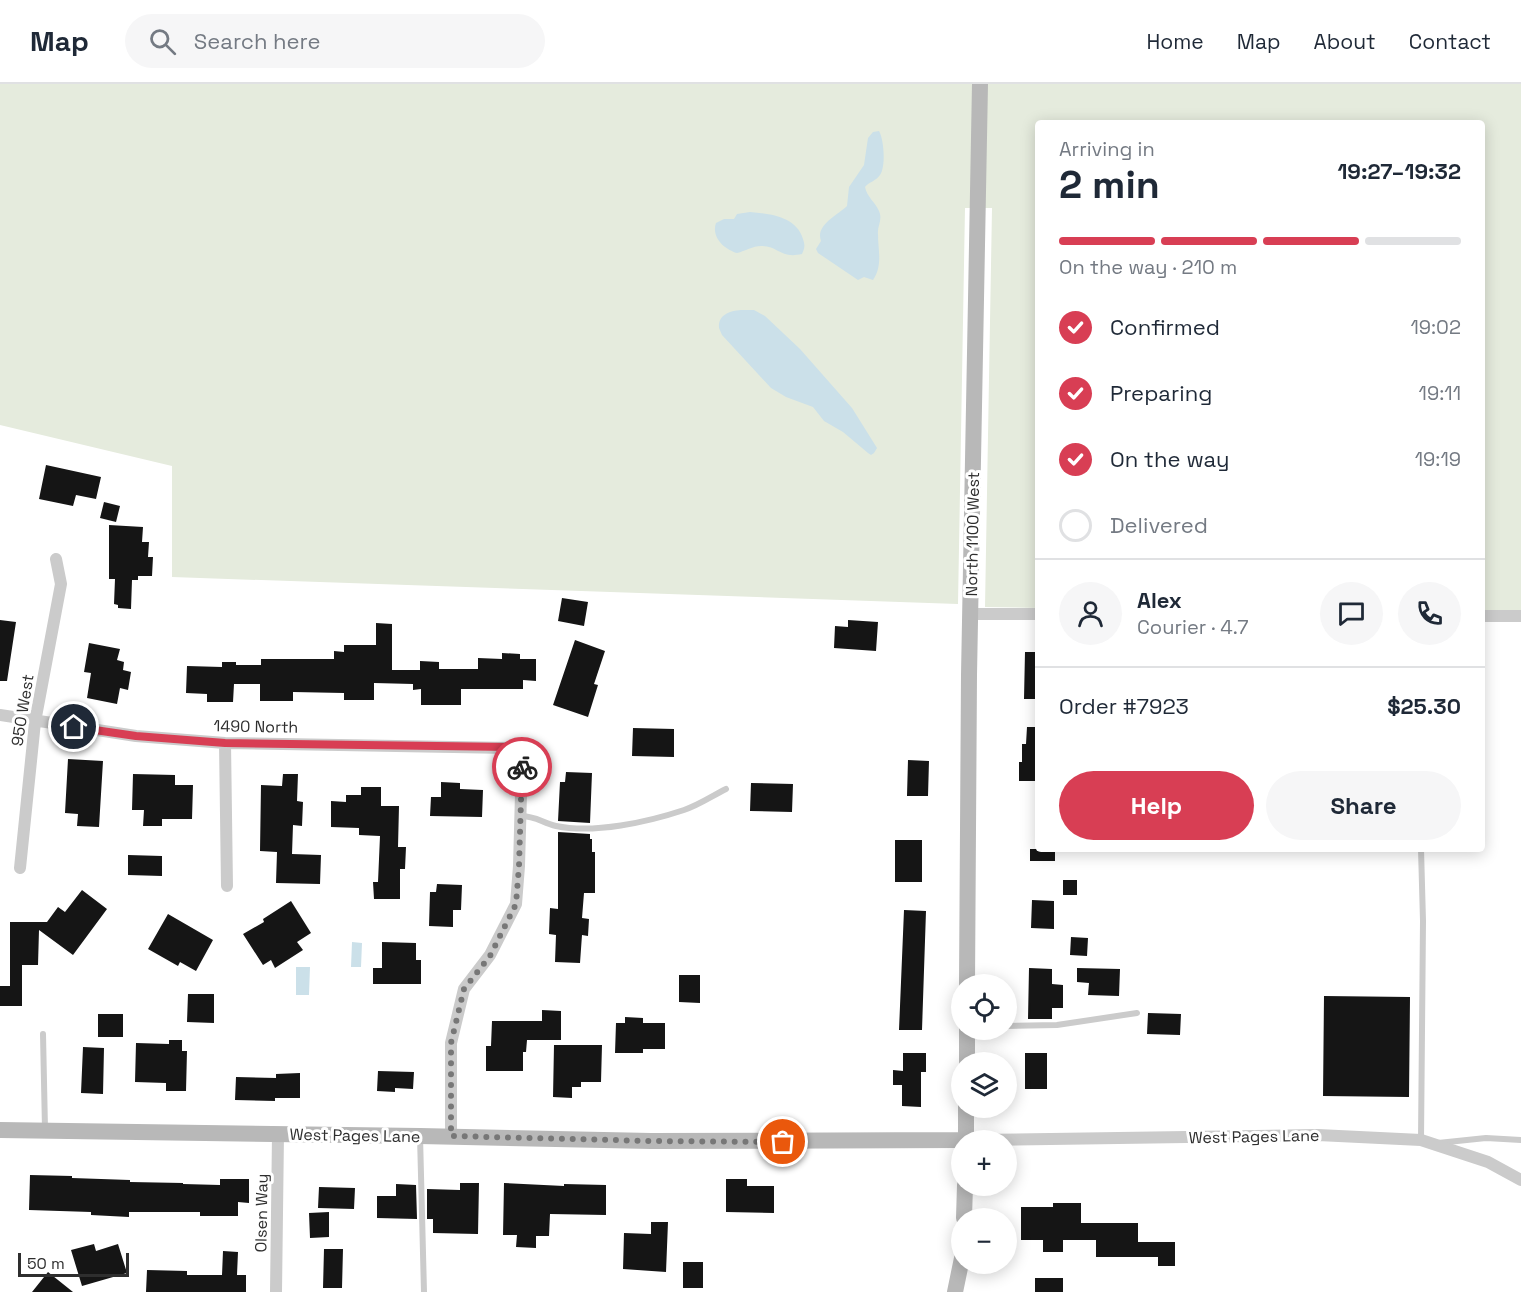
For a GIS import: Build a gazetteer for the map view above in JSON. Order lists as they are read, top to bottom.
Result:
{
  "streets": {
    "street": [
      "North 1100 West",
      "950 West",
      "1490 North",
      "West Pages Lane",
      "Olsen Way"
    ]
  },
  "crossings": [
    ["950 West", "1490 North"],
    ["West Pages Lane", "Olsen Way"]
  ],
  "scale_bar": "50 m",
  "page": {
    "header": "Map",
    "search": "Search here",
    "nav": [
      "Home",
      "Map",
      "About",
      "Contact"
    ],
    "heading": ["2 min", "Arriving in", "19:27–19:32"],
    "panel": [
      "Alex",
      "Courier · 4.7",
      "Order #7923",
      "$25.30"
    ],
    "bar": "On the way · 210 m",
    "list": [
      ["Confirmed", "19:02"],
      ["Preparing", "19:11"],
      ["On the way", "19:19"],
      "Delivered"
    ],
    "buttons": ["Help", "Share"],
    "map_buttons": ["+", "−"],
    "scale": "50 m"
  }
}
